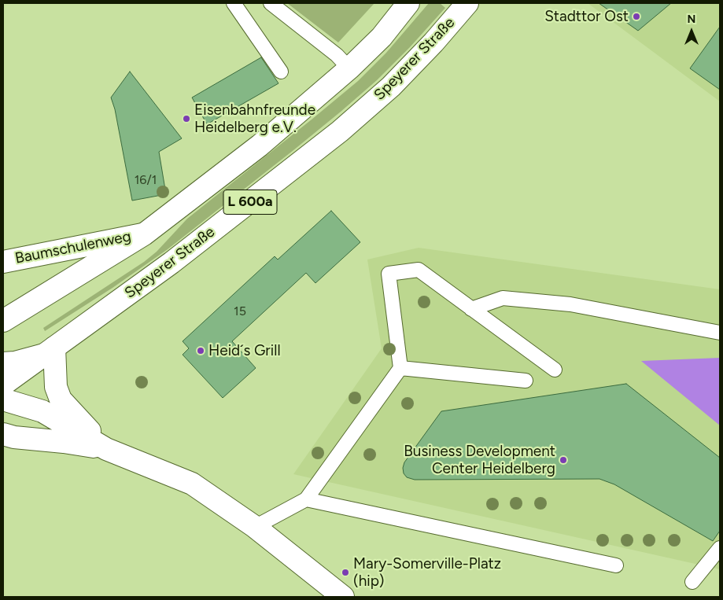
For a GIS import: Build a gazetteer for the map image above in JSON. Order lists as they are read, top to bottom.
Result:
{
  "streets": {
    "main road": ["Speyerer Straße", "L 600a", "Baumschulenweg"]
  },
  "crossings": [
    ["L 600a", "Baumschulenweg"]
  ],
  "places": [
    "Stadttor Ost",
    "Eisenbahnfreunde Heidelberg e.V.",
    "Heid´s Grill",
    "Business Development Center Heidelberg",
    "Mary-Somerville-Platz (hip)"
  ],
  "house_numbers": ["16/1", "15"],
  "north": "top"
}
